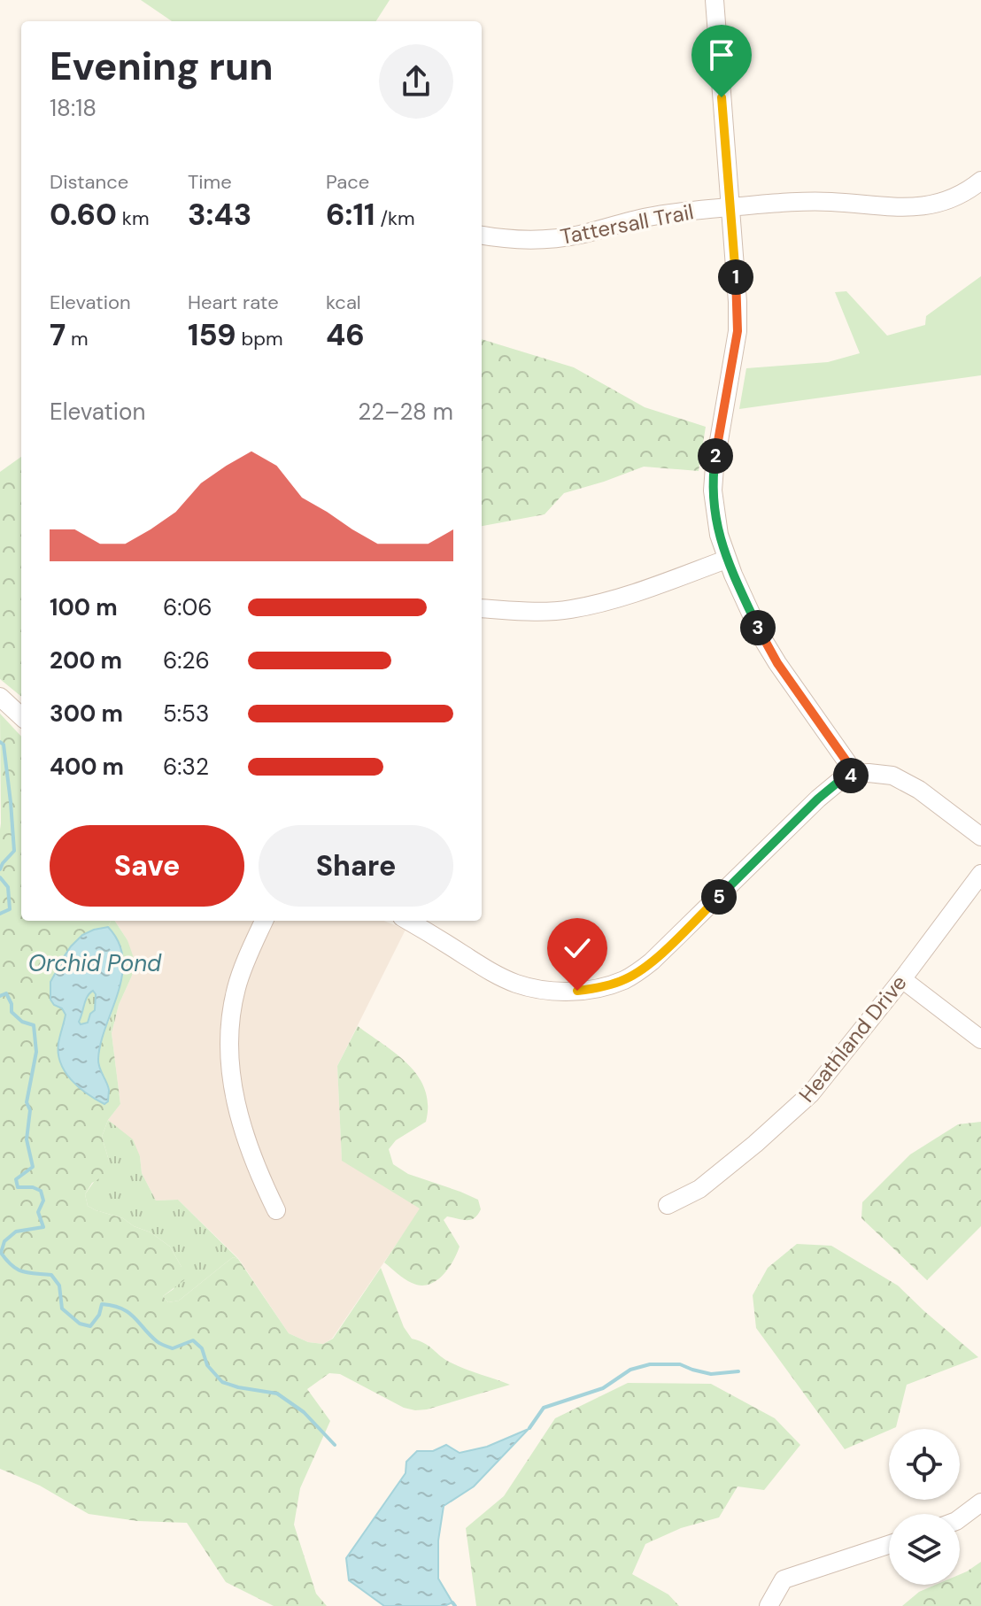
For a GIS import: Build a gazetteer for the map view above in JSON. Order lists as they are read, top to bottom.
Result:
{
  "streets": {
    "street": ["Tattersall Trail", "Heathland Drive"]
  },
  "water": ["Orchid Pond"],
  "page": {
    "heading": ["Evening run", "18:18"],
    "stats": [
      ["Distance", "0.60 km"],
      ["Time", "3:43"],
      ["Pace", "6:11 /km"],
      ["Elevation", "7 m"],
      ["Heart rate", "159 bpm"],
      ["kcal", "46"]
    ],
    "pins": [
      "1",
      "2",
      "3",
      "4",
      "5"
    ],
    "chart": ["Elevation", "22–28 m"],
    "list": [
      {
        "name": "100 m",
        "note": "6:06"
      },
      {
        "name": "200 m",
        "note": "6:26"
      },
      {
        "name": "300 m",
        "note": "5:53"
      },
      {
        "name": "400 m",
        "note": "6:32"
      }
    ],
    "buttons": ["Save", "Share"]
  }
}
